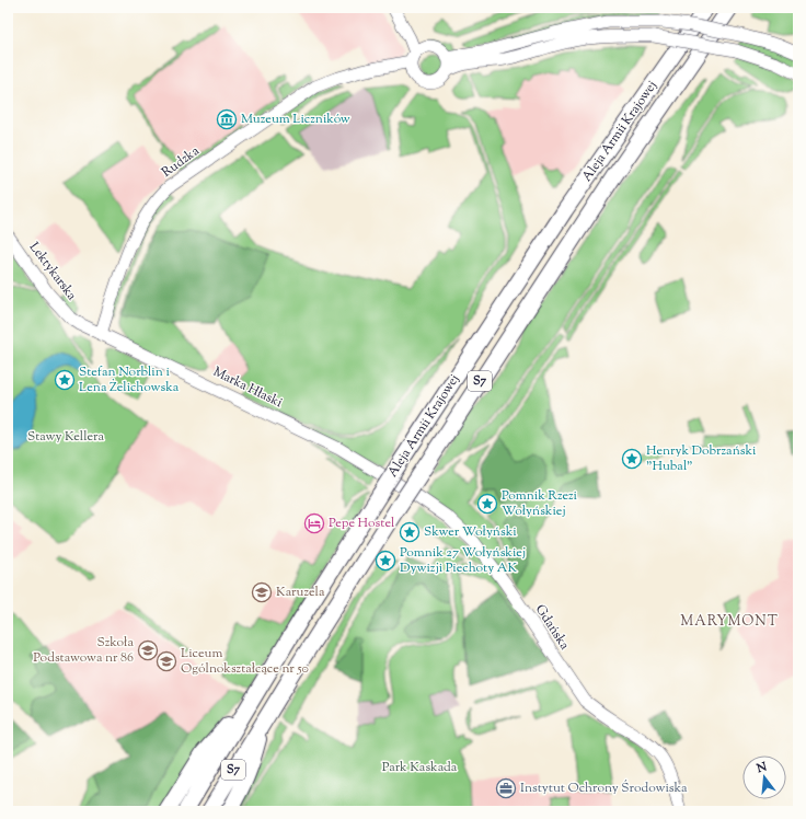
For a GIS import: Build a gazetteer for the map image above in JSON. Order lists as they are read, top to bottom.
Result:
{
  "streets": {
    "highway": ["Aleja Armii Krajowej", "S7"],
    "street": [
      "Rudzka",
      "Lektykarska",
      "Marka Hłaski",
      "Gdańska"
    ]
  },
  "crossings": [
    ["Rudzka", "Lektykarska"],
    ["Rudzka", "Marka Hłaski"],
    ["Lektykarska", "Marka Hłaski"],
    ["Marka Hłaski", "Gdańska"]
  ],
  "districts": ["MARYMONT"],
  "parks": ["Stawy Kellera", "Park Kaskada"],
  "places": {
    "museum": ["Muzeum Liczników"],
    "place": [
      "Stefan Norblin i Lena Żelichowska",
      "Henryk Dobrzański \"Hubal\"",
      "Pomnik Rzezi Wołyńskiej",
      "Skwer Wołyński",
      "Pomnik 27 Wołyńskiej Dywizji Piechoty AK"
    ],
    "hotel": ["Pepe Hostel"],
    "school or university": ["Karuzela", "Szkoła Podstawowa nr 86", "Liceum Ogólnokształcące nr 50"],
    "office": ["Instytut Ochrony Środowiska"]
  },
  "north": "top"
}
